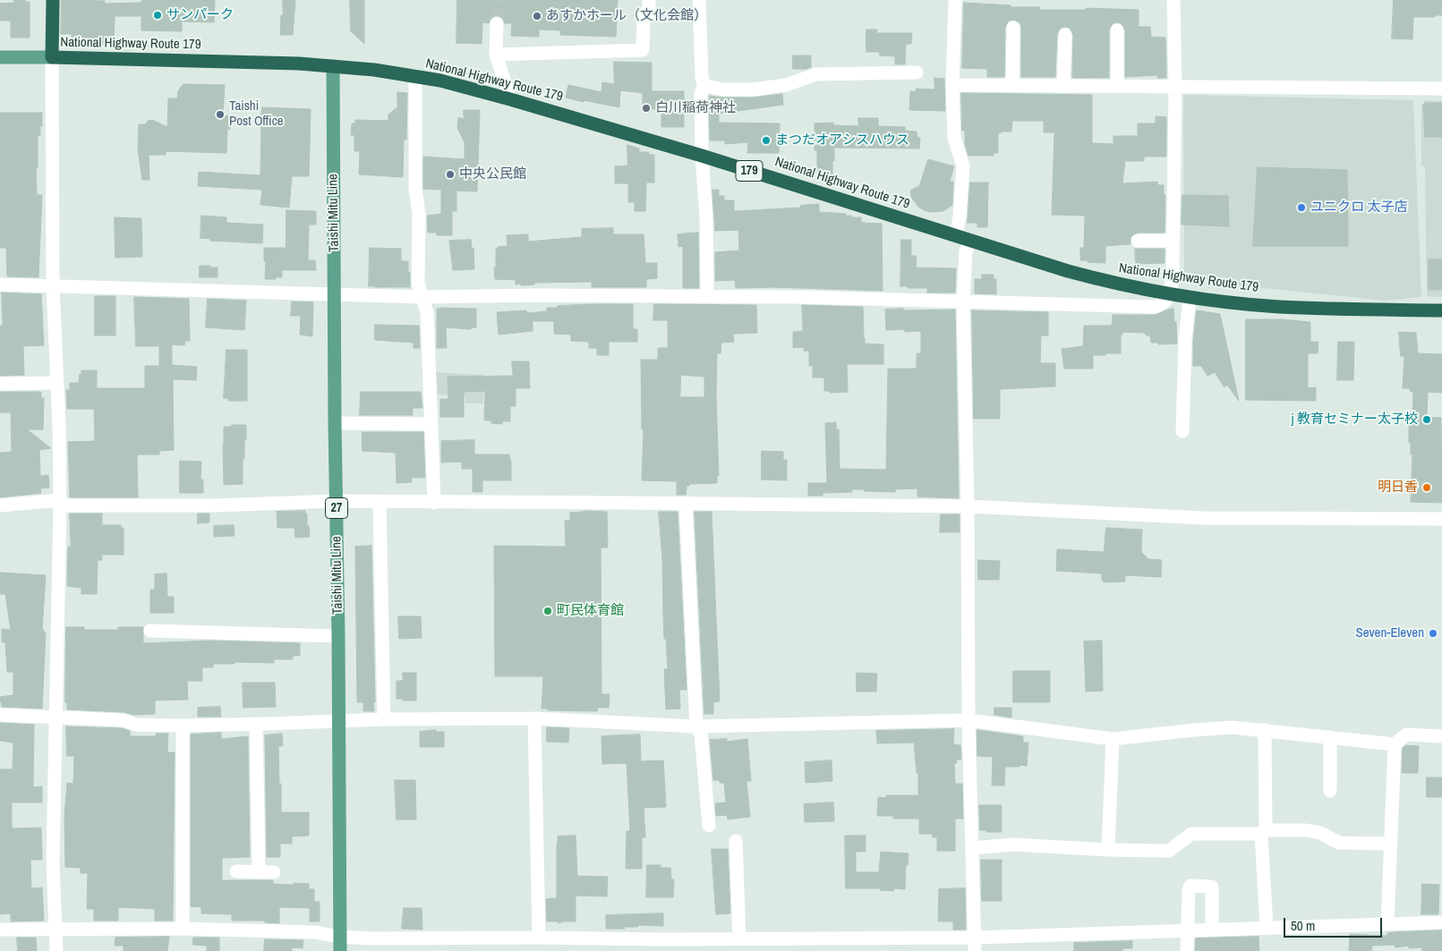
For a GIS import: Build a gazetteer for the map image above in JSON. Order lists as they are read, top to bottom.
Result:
{
  "streets": {
    "highway": ["National Highway Route 179", "179"],
    "main road": ["Taishi Mitu Line", "27"]
  },
  "crossings": [
    ["National Highway Route 179", "Taishi Mitu Line"]
  ],
  "places": [
    "サンパーク",
    "あすかホール（文化会館）",
    "白川稲荷神社",
    "Taishi Post Office",
    "まつだオアシスハウス",
    "中央公民館",
    "ユニクロ 太子店",
    "j 教育セミナー太子校",
    "明日香",
    "町民体育館",
    "Seven-Eleven"
  ],
  "scale_bar": "50 m"
}
